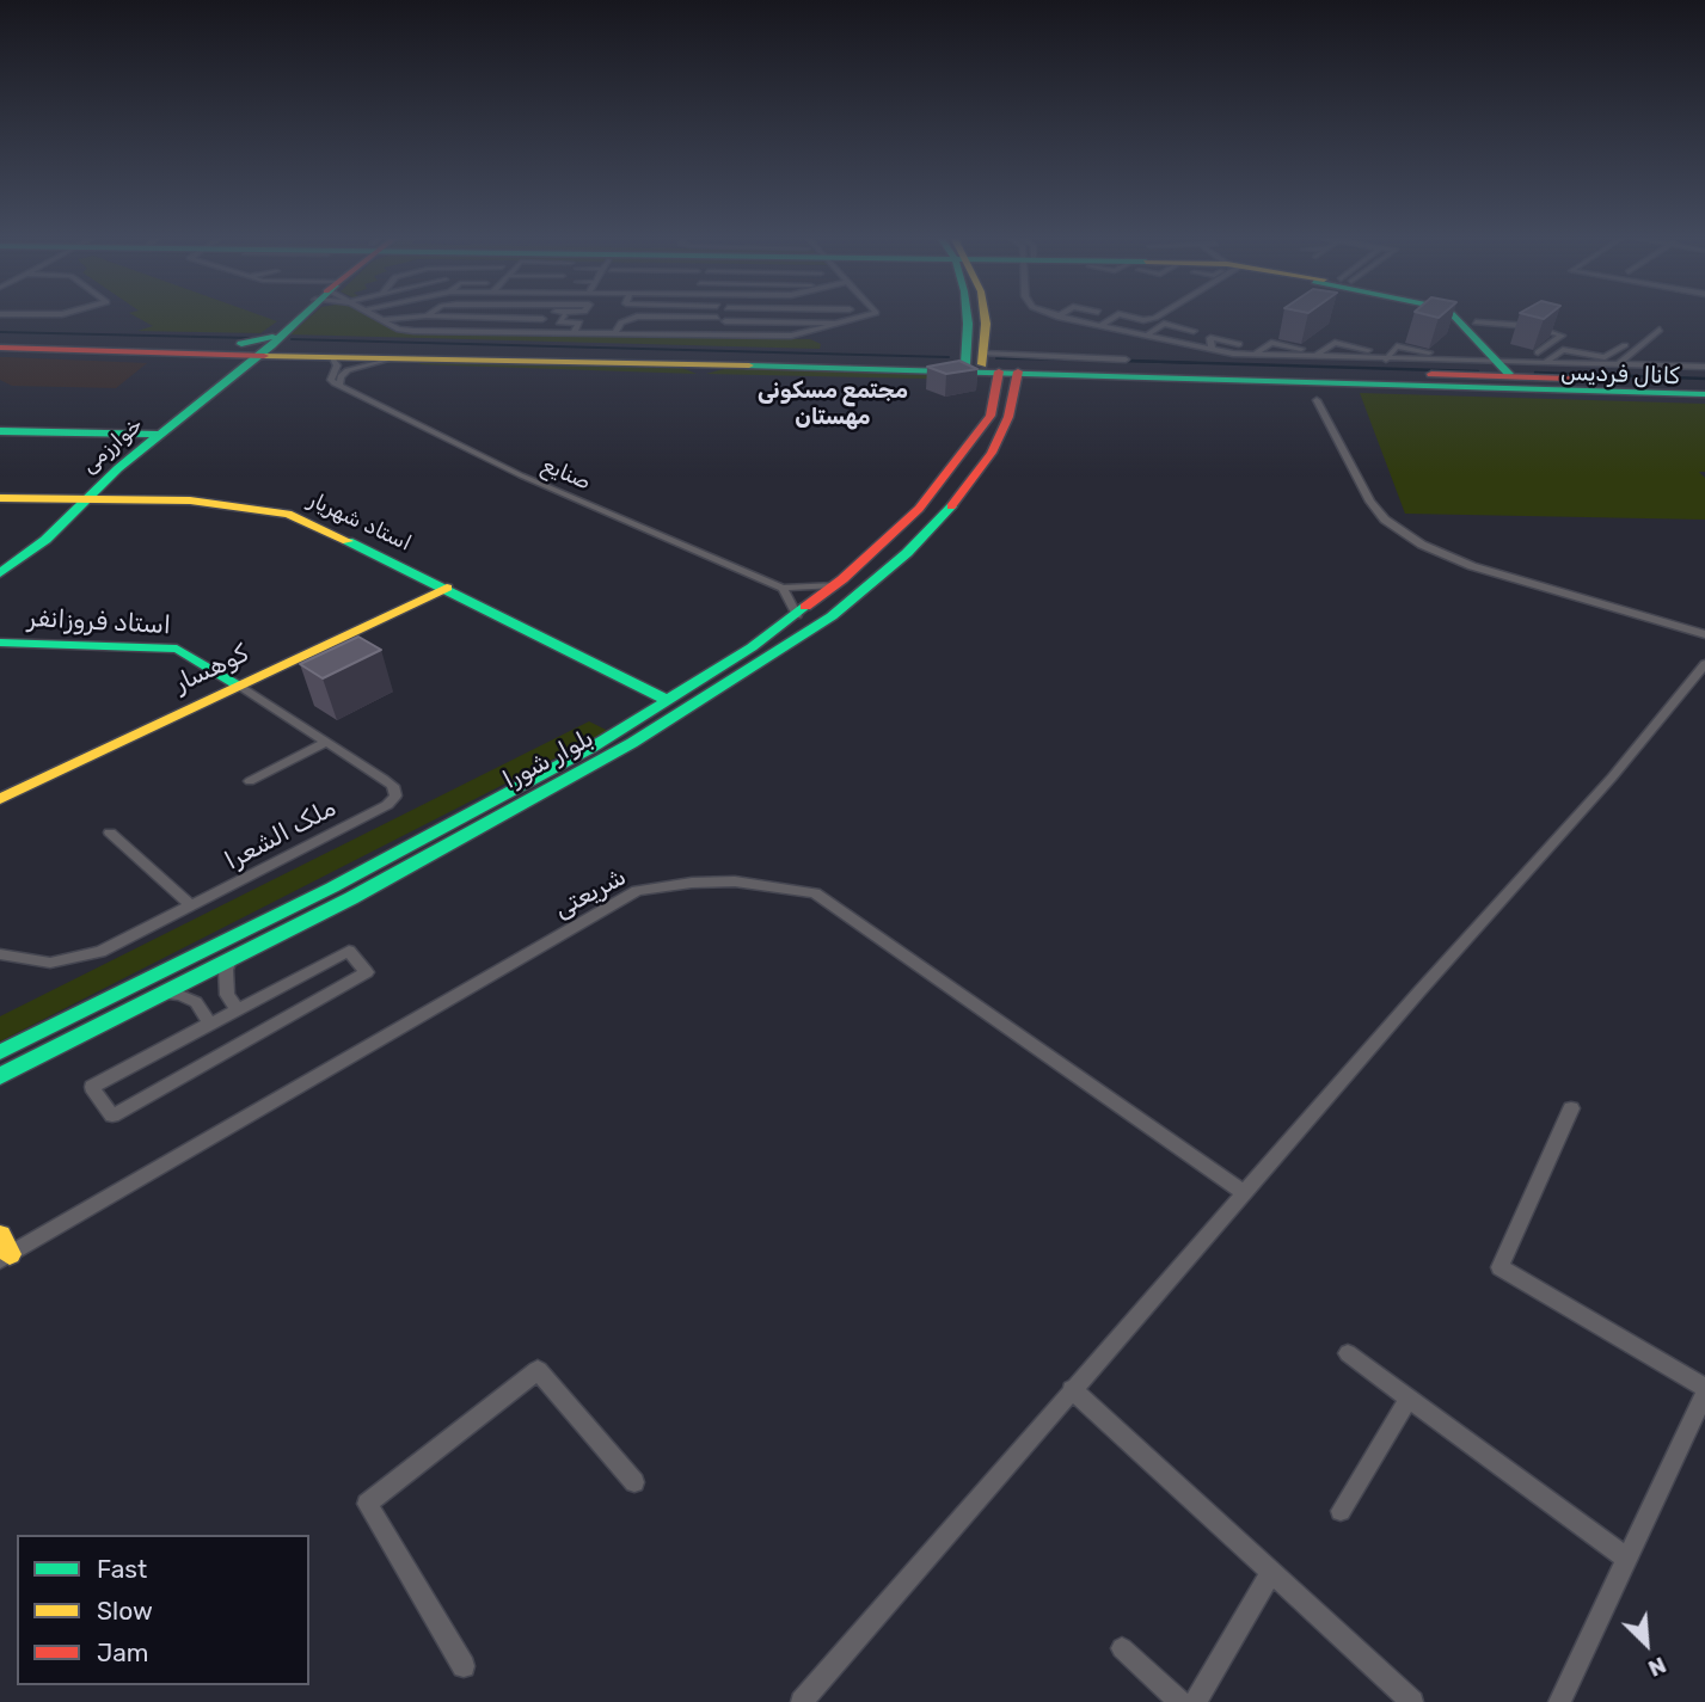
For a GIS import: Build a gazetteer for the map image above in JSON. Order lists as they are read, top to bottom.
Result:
{
  "streets": {
    "main road": [
      "خوارزمی",
      "استاد شهریار",
      "استاد فروزانفر",
      "کوهسار",
      "بلوار شورا"
    ],
    "street": ["صنایع", "ملک الشعرا", "شریعتی"]
  },
  "crossings": [
    ["خوارزمی", "استاد شهریار"],
    ["استاد شهریار", "کوهسار"],
    ["استاد شهریار", "بلوار شورا"],
    ["استاد فروزانفر", "کوهسار"],
    ["استاد فروزانفر", "ملک الشعرا"],
    ["کوهسار", "ملک الشعرا"]
  ],
  "districts": ["مجتمع مسکونی مهستان"],
  "water": ["کانال فردیس"],
  "legend": ["Fast", "Slow", "Jam"],
  "north": "bottom right"
}
